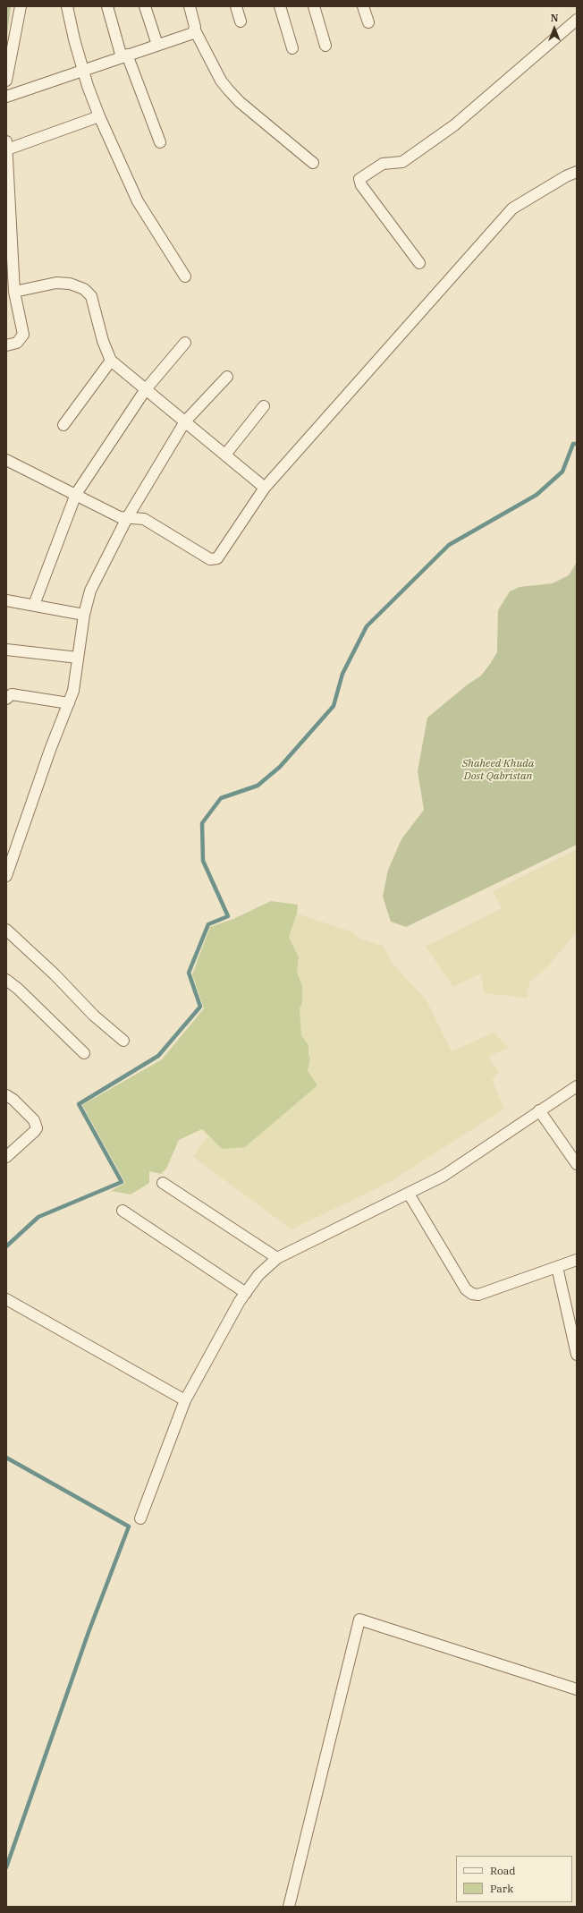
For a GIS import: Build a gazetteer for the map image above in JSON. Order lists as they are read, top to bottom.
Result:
{
  "parks": ["Shaheed Khuda Dost Qabristan"],
  "legend": ["Road", "Park"],
  "north": "top"
}
